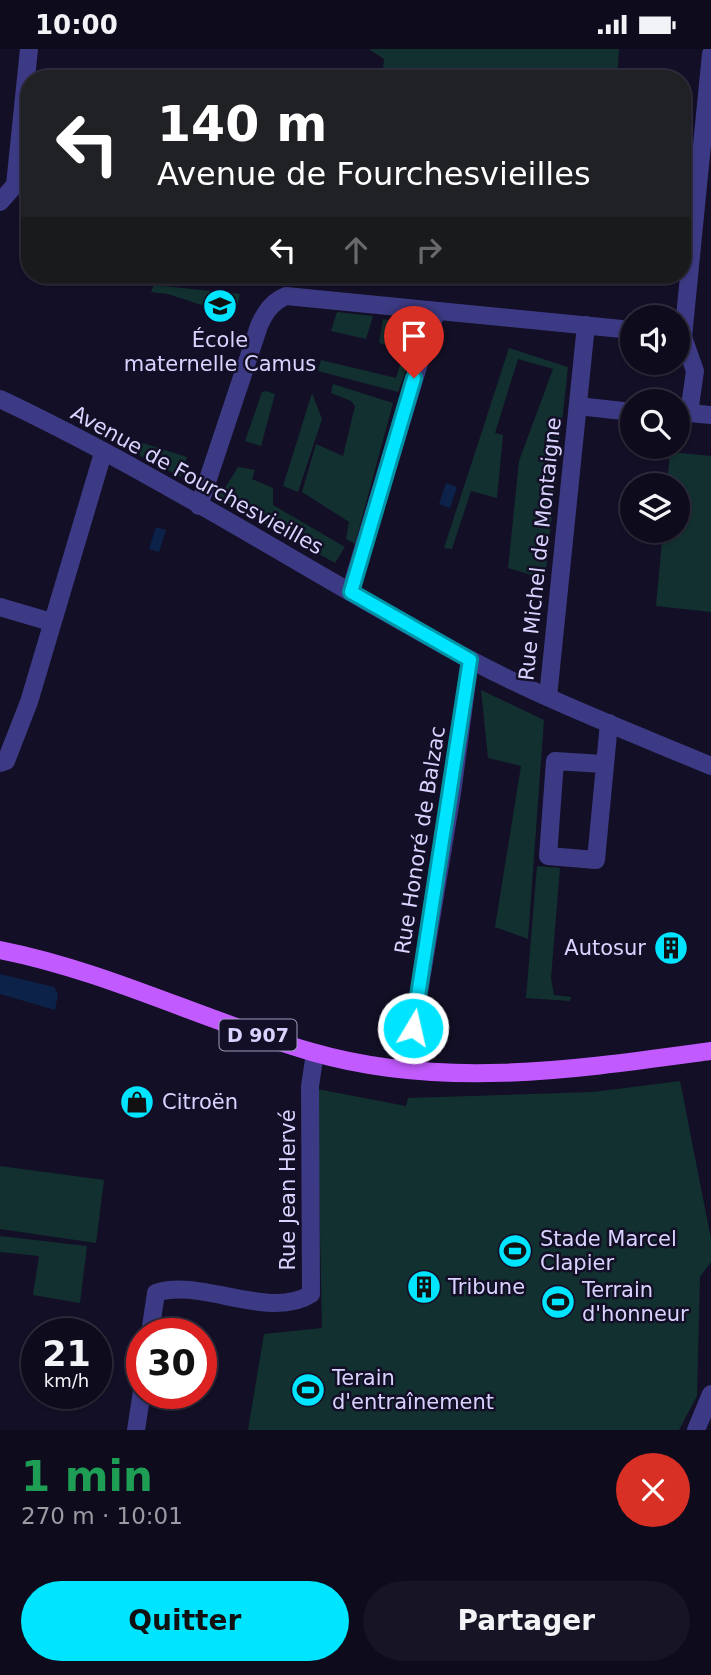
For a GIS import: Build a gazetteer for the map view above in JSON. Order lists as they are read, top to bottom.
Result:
{
  "streets": {
    "main road": ["D 907"],
    "street": [
      "Avenue de Fourchesvieilles",
      "Rue Michel de Montaigne",
      "Rue Honoré de Balzac",
      "Rue Jean Hervé"
    ]
  },
  "crossings": [
    ["Avenue de Fourchesvieilles", "Rue Michel de Montaigne"],
    ["Avenue de Fourchesvieilles", "Rue Honoré de Balzac"],
    ["D 907", "Rue Jean Hervé"]
  ],
  "places": {
    "school or university": ["École maternelle Camus"],
    "building": ["Autosur", "Tribune"],
    "shop": ["Citroën"],
    "sports": ["Stade Marcel Clapier", "Terrain d'honneur", "Terain d'entraînement"]
  },
  "page": {
    "status": "10:00",
    "turn": ["140 m", "Avenue de Fourchesvieilles"],
    "speed": "21 km/h",
    "limit": "30",
    "heading": ["1 min", "270 m · 10:01"],
    "buttons": ["Quitter", "Partager"]
  }
}
